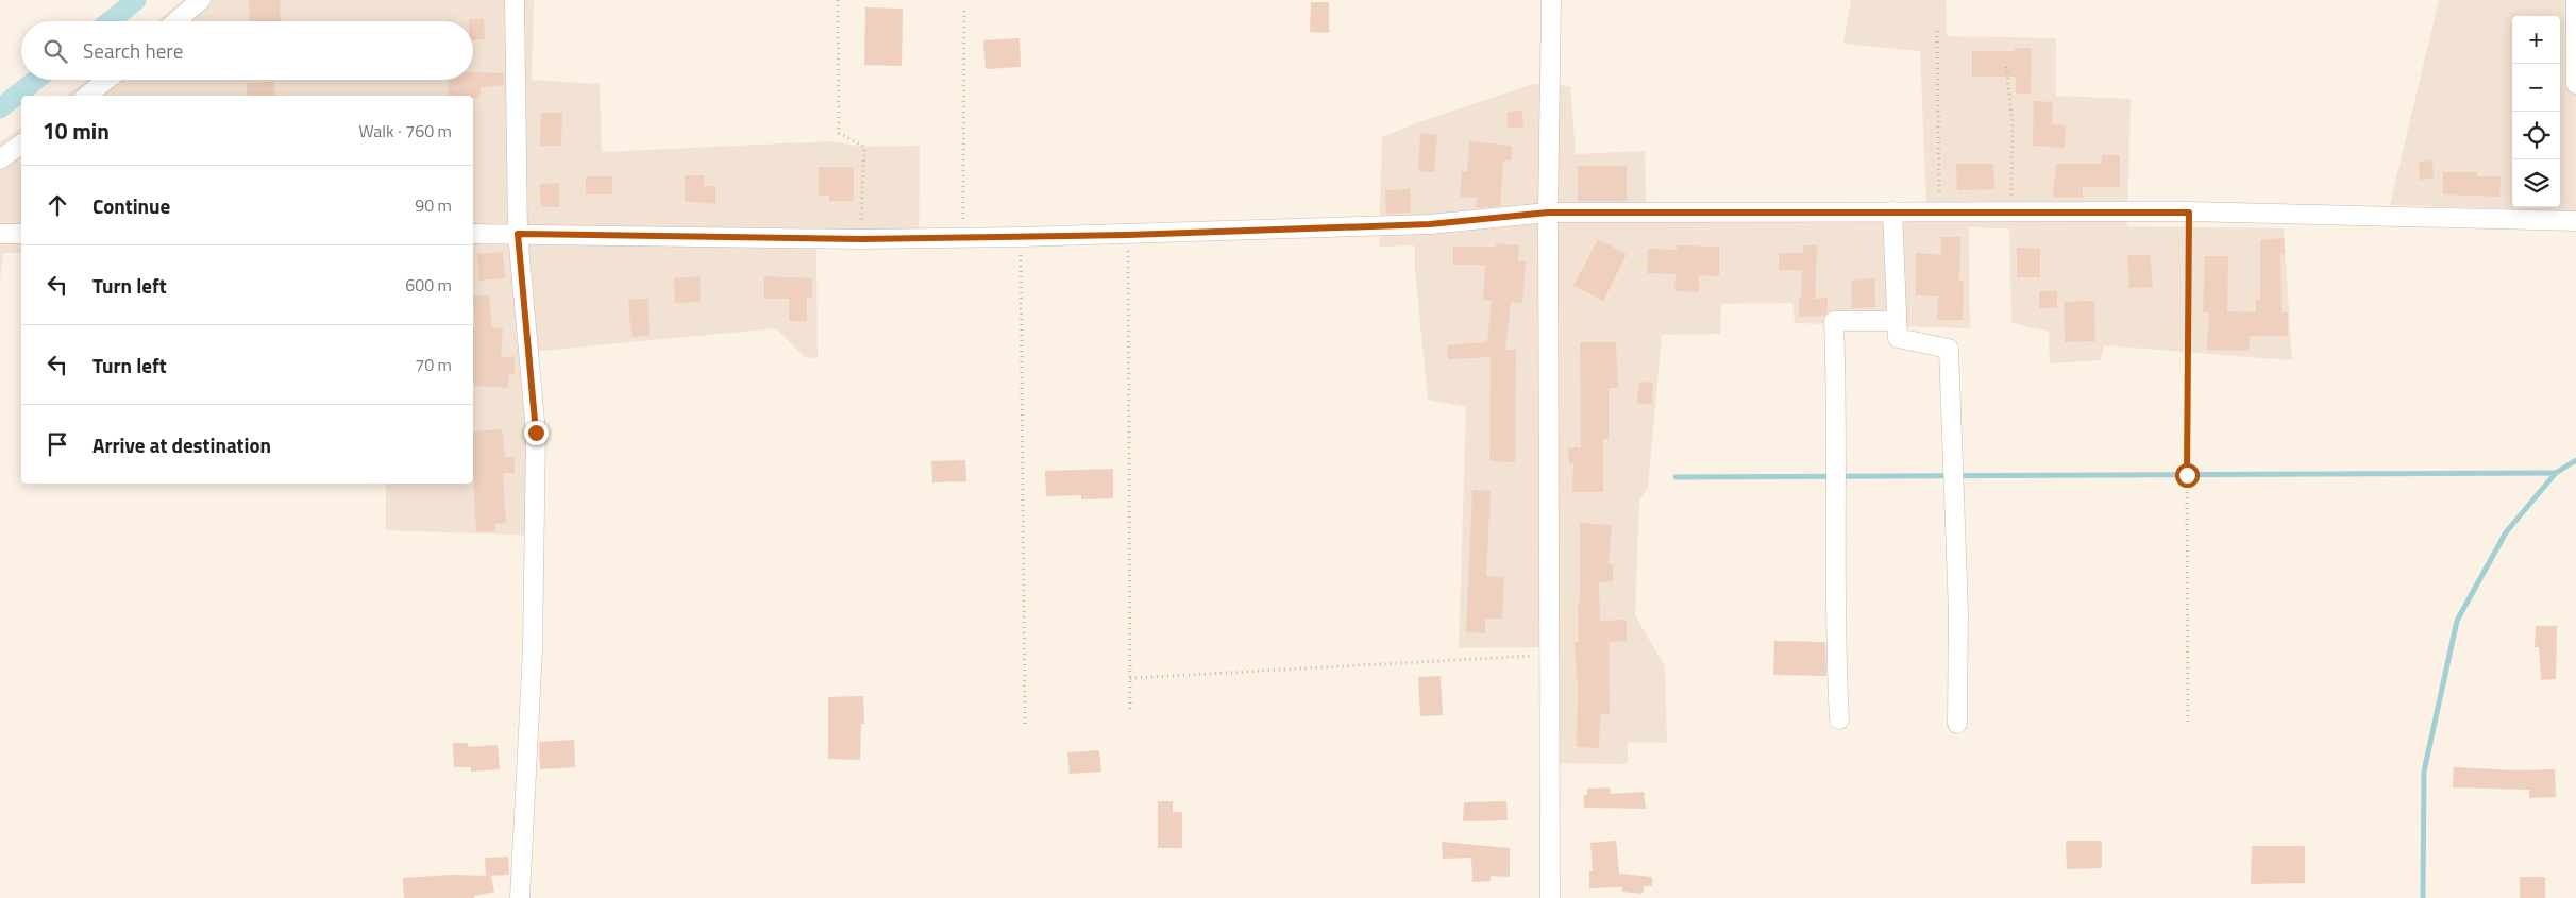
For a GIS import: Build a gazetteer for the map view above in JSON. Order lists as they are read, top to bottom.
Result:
{
  "page": {
    "map_buttons": ["+", "−"],
    "search": "Search here",
    "heading": ["10 min", "Walk · 760 m"],
    "list": [
      ["Continue", "90 m"],
      ["Turn left", "600 m"],
      ["Turn left", "70 m"],
      "Arrive at destination"
    ]
  }
}
